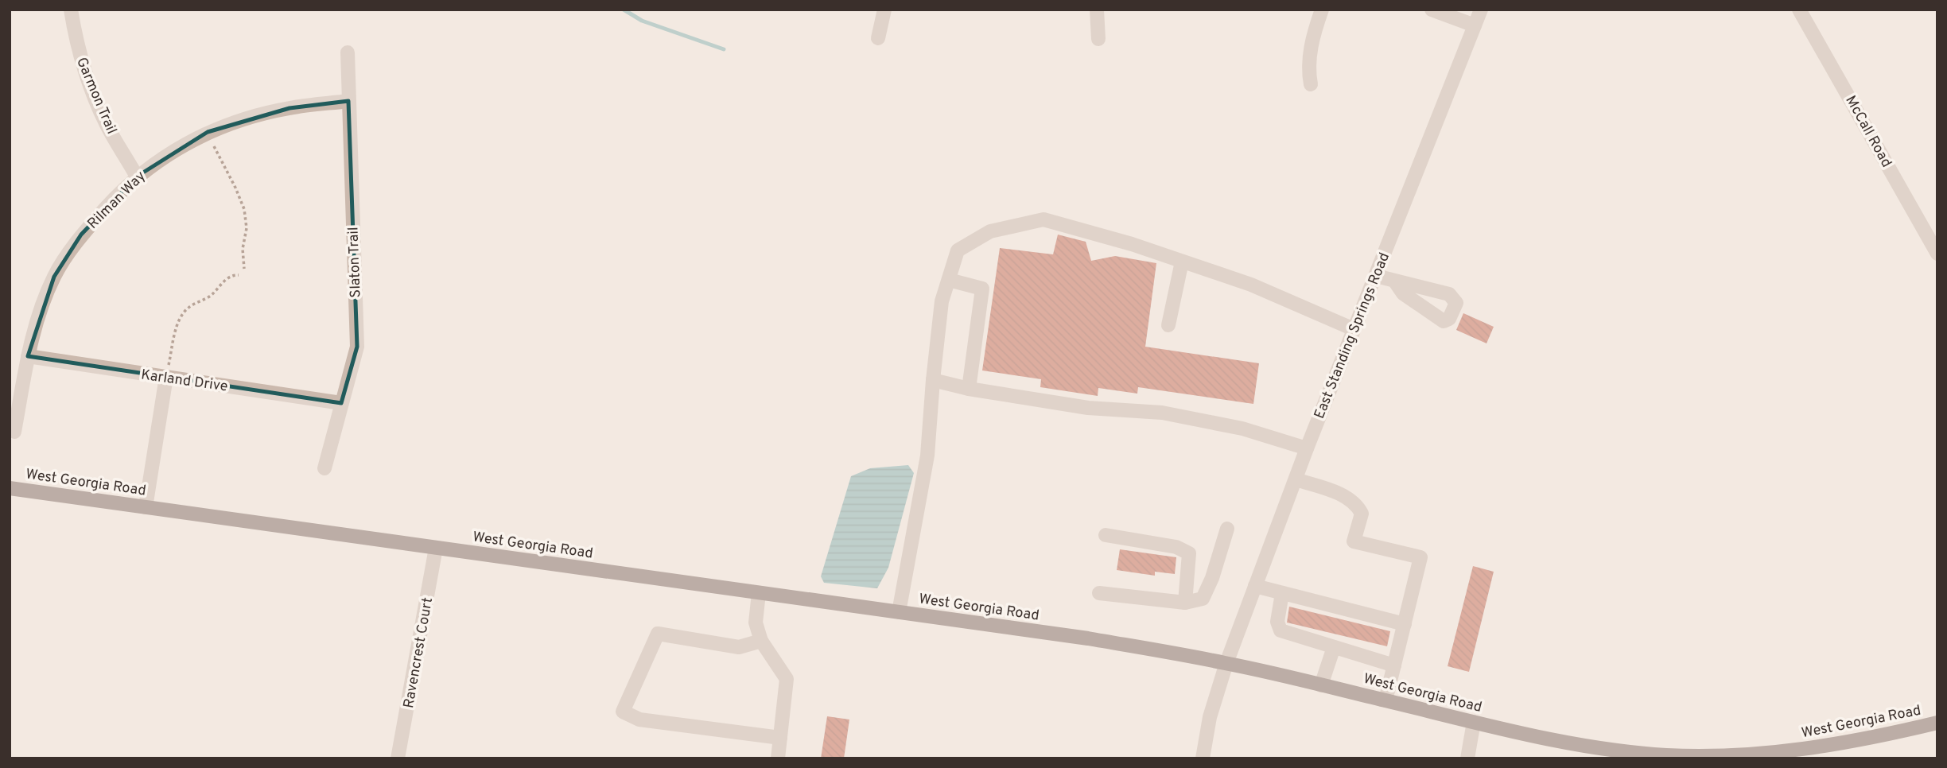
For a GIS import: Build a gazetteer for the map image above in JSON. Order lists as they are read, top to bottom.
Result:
{
  "streets": {
    "main road": ["West Georgia Road"],
    "street": [
      "Garmon Trail",
      "McCall Road",
      "Rilman Way",
      "Slaton Trail",
      "East Standing Springs Road",
      "Karland Drive",
      "Ravencrest Court"
    ]
  },
  "crossings": [
    ["Garmon Trail", "Rilman Way"],
    ["Rilman Way", "Slaton Trail"],
    ["Rilman Way", "Karland Drive"],
    ["Slaton Trail", "Karland Drive"],
    ["East Standing Springs Road", "West Georgia Road"],
    ["West Georgia Road", "Ravencrest Court"]
  ]
}
